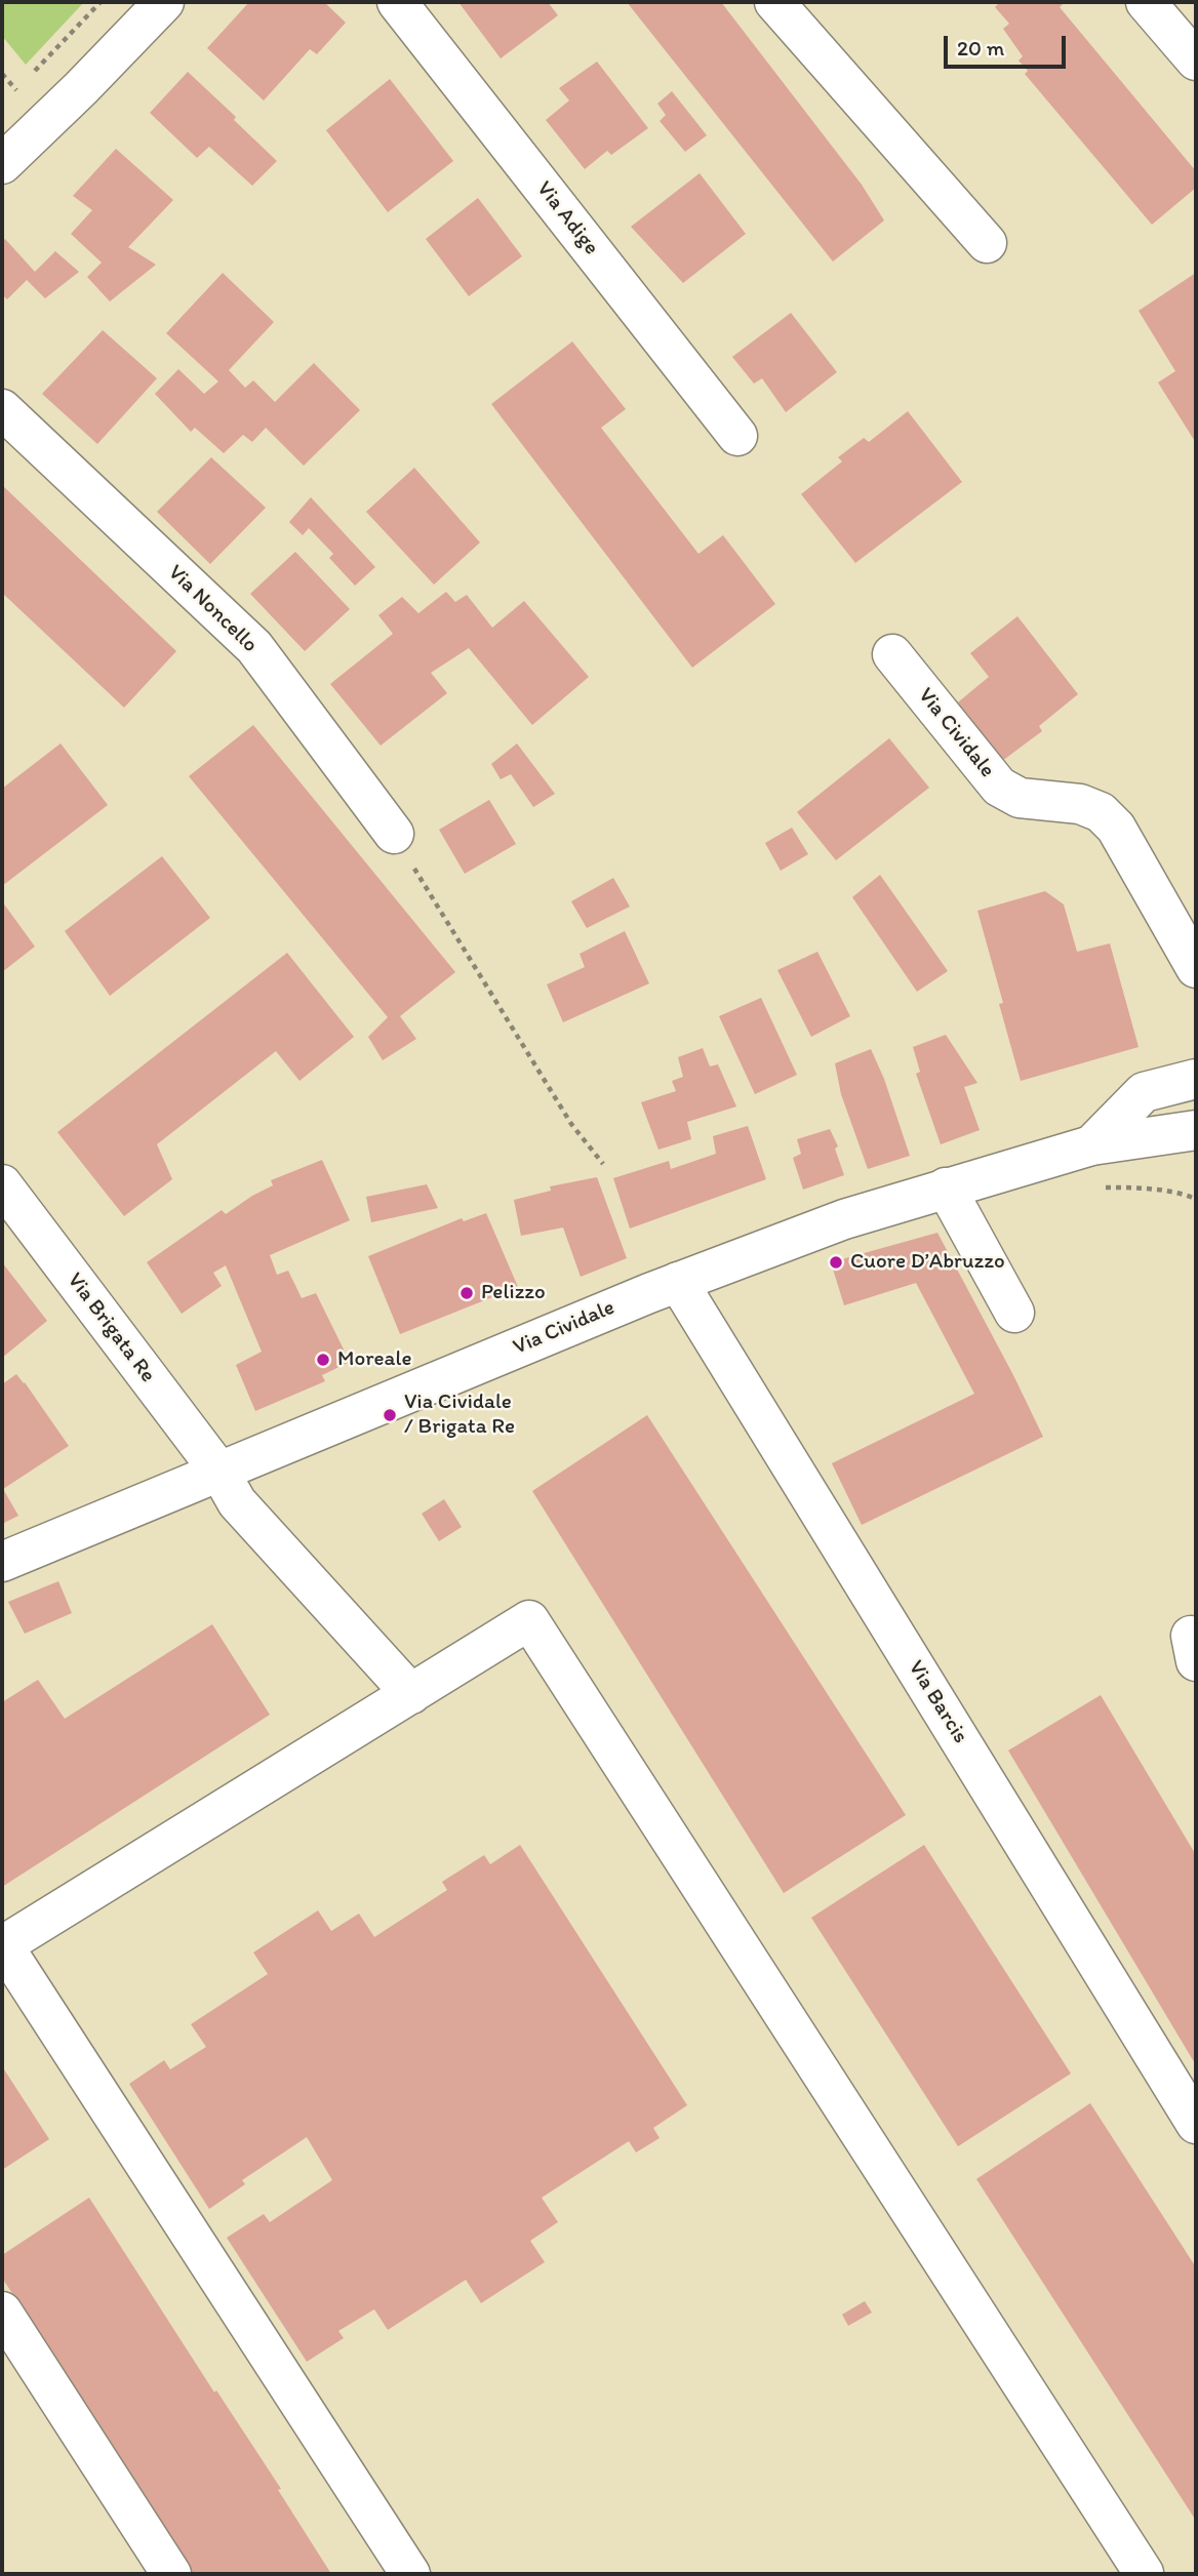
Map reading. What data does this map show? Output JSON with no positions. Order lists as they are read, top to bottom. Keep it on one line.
{"streets":{"street":["Via Adige","Via Noncello","Via Cividale","Via Brigata Re","Via Barcis"]},"crossings":[["Via Cividale","Via Brigata Re"],["Via Cividale","Via Barcis"]],"places":["Cuore D’Abruzzo","Pelizzo","Moreale","Via Cividale / Brigata Re"],"scale_bar":"20 m"}
